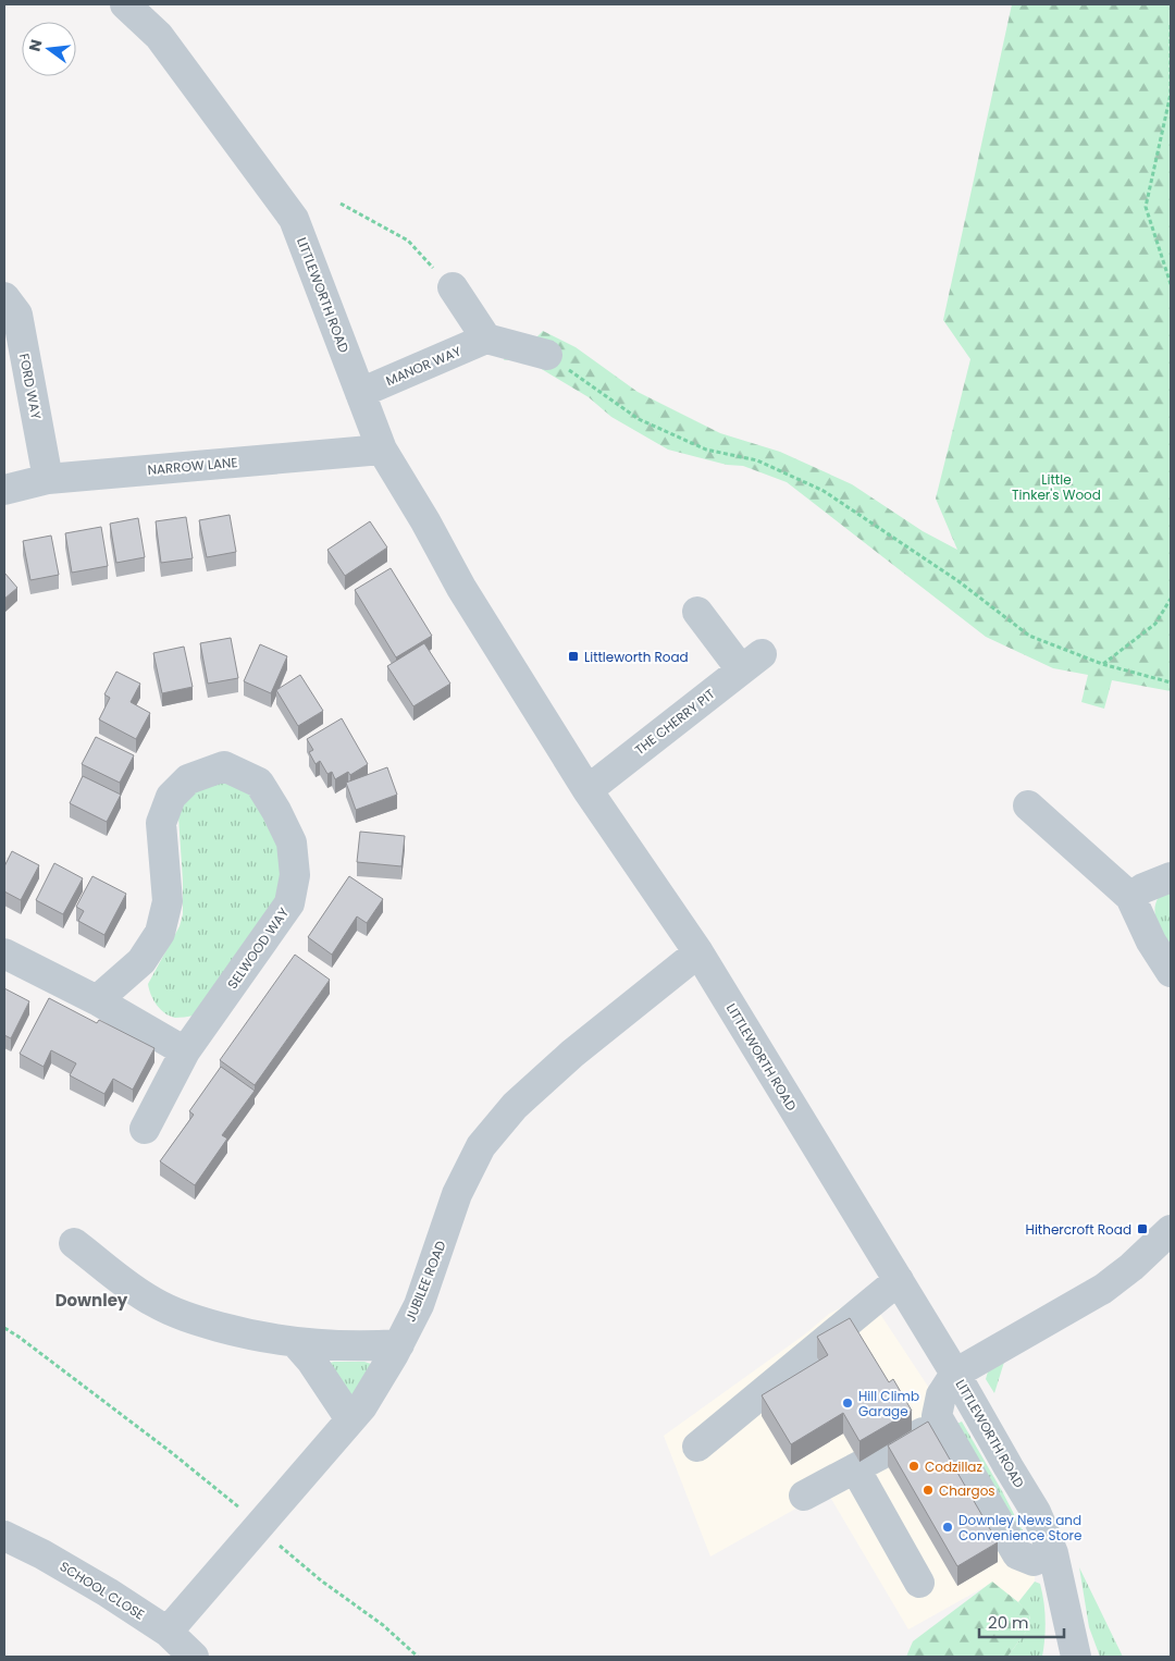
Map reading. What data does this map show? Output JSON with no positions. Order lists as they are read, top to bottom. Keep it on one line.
{"streets":{"street":["LITTLEWORTH ROAD","MANOR WAY","FORD WAY","NARROW LANE","THE CHERRY PIT","SELWOOD WAY","JUBILEE ROAD","SCHOOL CLOSE"]},"crossings":[["LITTLEWORTH ROAD","MANOR WAY"],["LITTLEWORTH ROAD","NARROW LANE"],["LITTLEWORTH ROAD","THE CHERRY PIT"],["LITTLEWORTH ROAD","JUBILEE ROAD"],["FORD WAY","NARROW LANE"],["JUBILEE ROAD","SCHOOL CLOSE"]],"districts":["Downley"],"parks":["Little Tinker's Wood"],"places":{"transit":["Littleworth Road","Hithercroft Road"],"other":["Hill Climb Garage","Codzillaz","Chargos","Downley News and Convenience Store"]},"scale_bar":"20 m","north":"left"}
